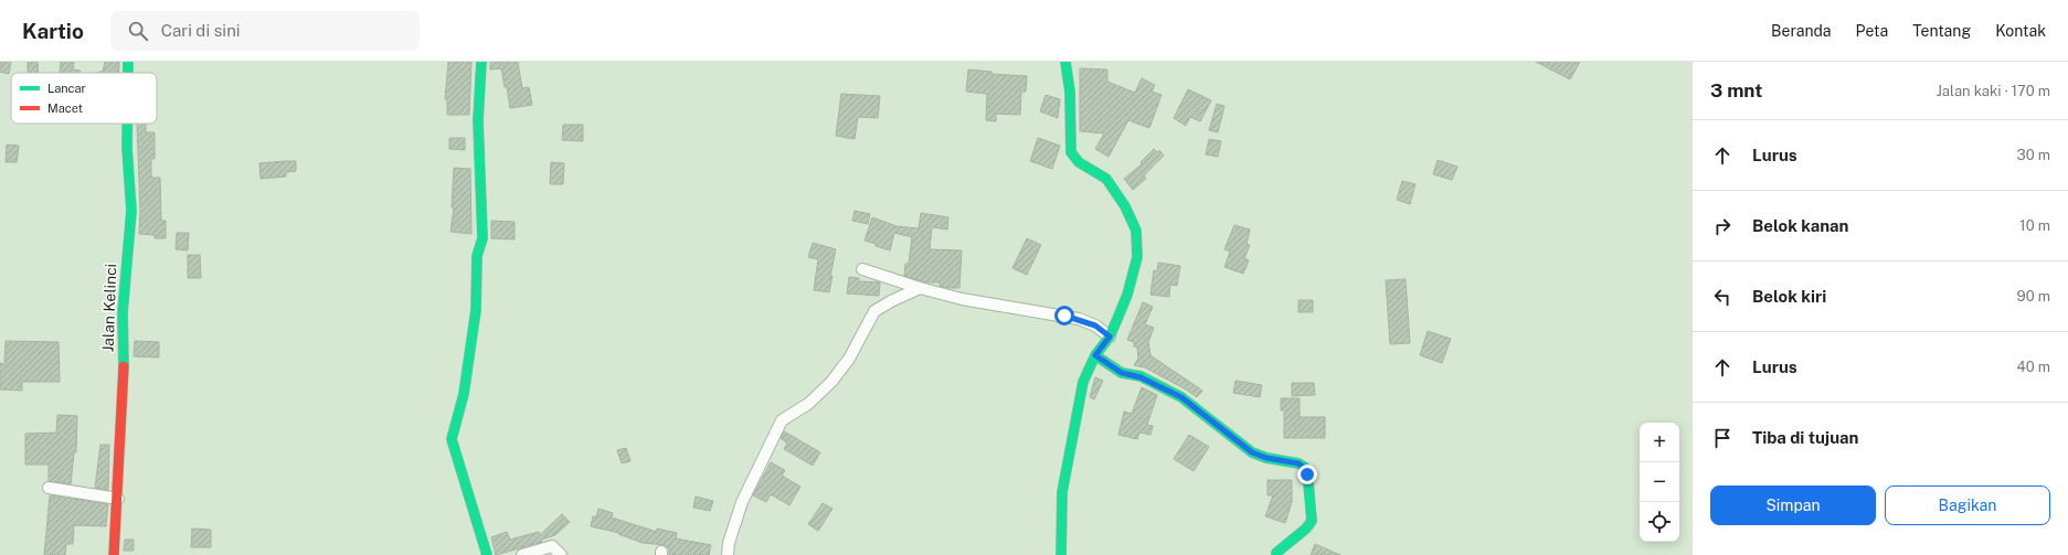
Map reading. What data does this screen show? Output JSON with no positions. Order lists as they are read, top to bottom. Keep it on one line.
{"streets":{"street":["Jalan Kelinci"]},"legend":["Lancar","Macet"],"page":{"header":"Kartio","search":"Cari di sini","nav":["Beranda","Peta","Tentang","Kontak"],"heading":["3 mnt","Jalan kaki · 170 m"],"list":[["Lurus","30 m"],["Belok kanan","10 m"],["Belok kiri","90 m"],["Lurus","40 m"],"Tiba di tujuan"],"map_buttons":["+","−"],"buttons":["Simpan","Bagikan"]}}
